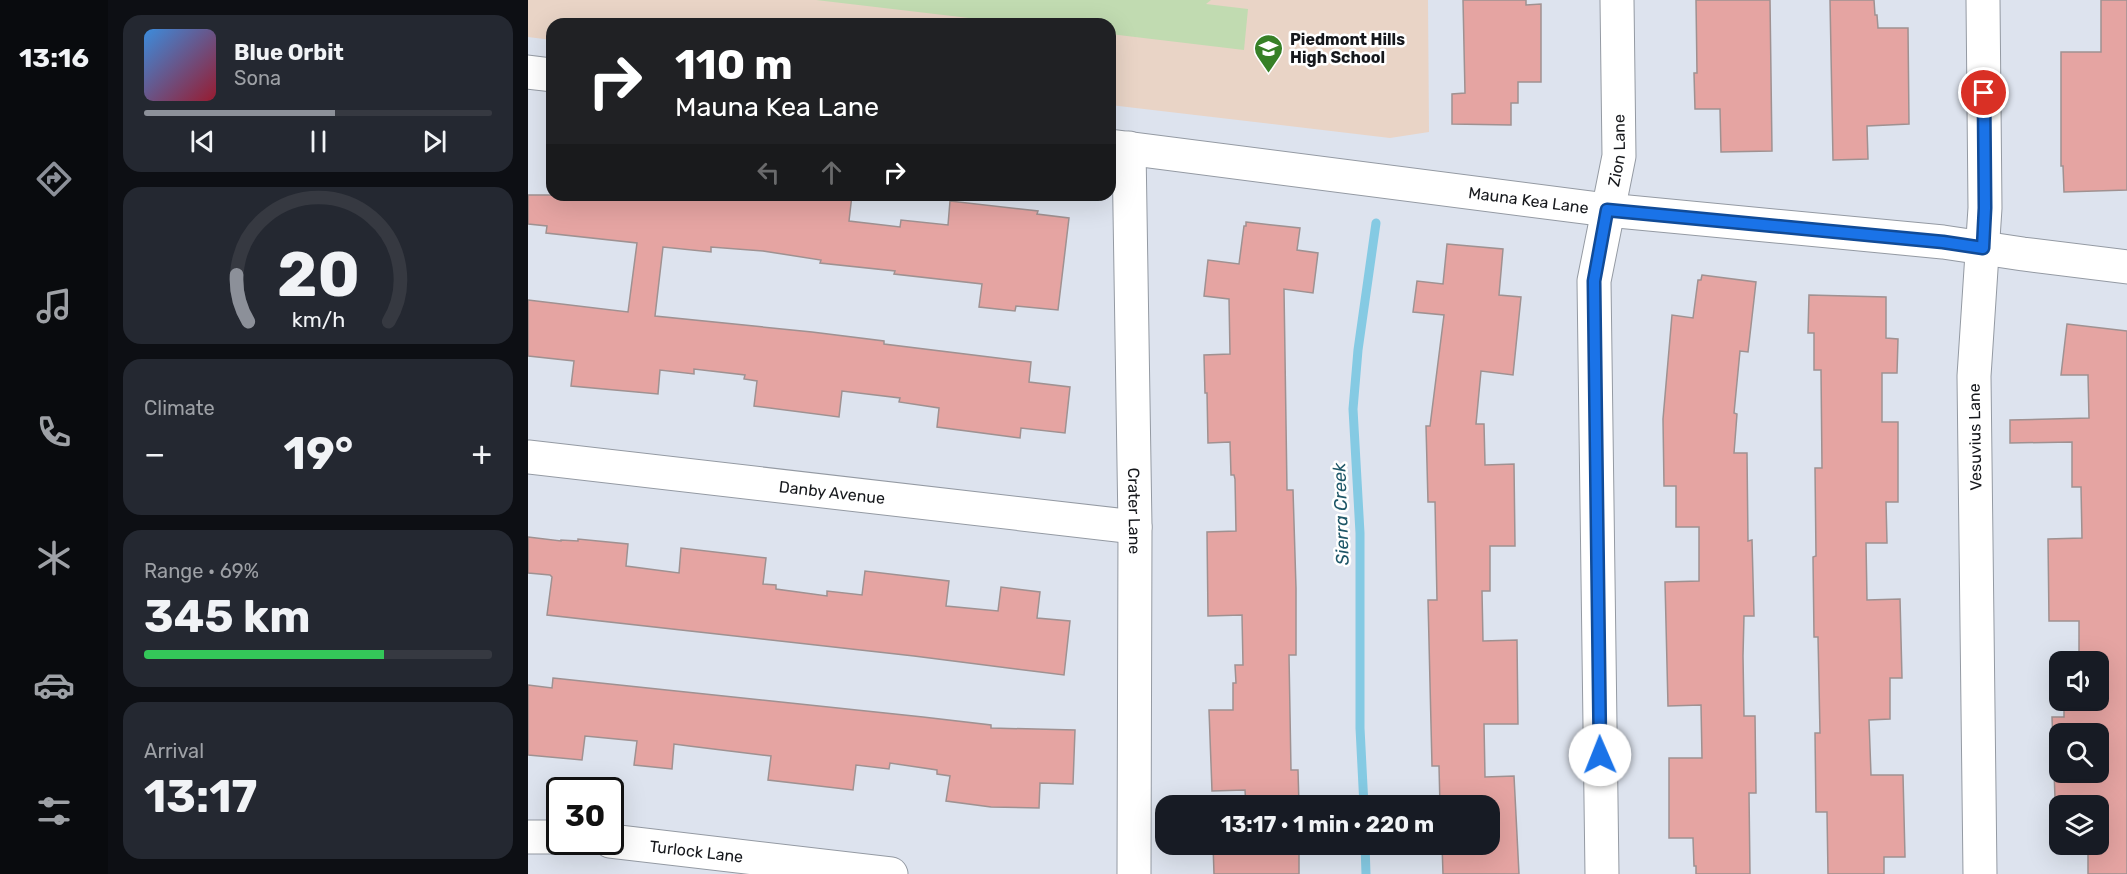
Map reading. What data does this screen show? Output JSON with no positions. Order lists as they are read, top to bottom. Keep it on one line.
{"streets":{"street":["Zion Lane","Mauna Kea Lane","Vesuvius Lane","Danby Avenue","Crater Lane","Turlock Lane"]},"crossings":[["Zion Lane","Mauna Kea Lane"],["Mauna Kea Lane","Vesuvius Lane"],["Mauna Kea Lane","Crater Lane"],["Danby Avenue","Crater Lane"]],"water":["Sierra Creek"],"places":{"school or university":["Piedmont Hills High School"]},"page":{"tabs":"13:16","turn":["110 m","Mauna Kea Lane"],"song":["Blue Orbit","Sona"],"tile":["Climate",["Range · 69%","345 km"],["Arrival","13:17"]],"heat":["−","19°","+"],"limit":"30","trip":"13:17 · 1 min · 220 m","gauge":["20","km/h"]}}
